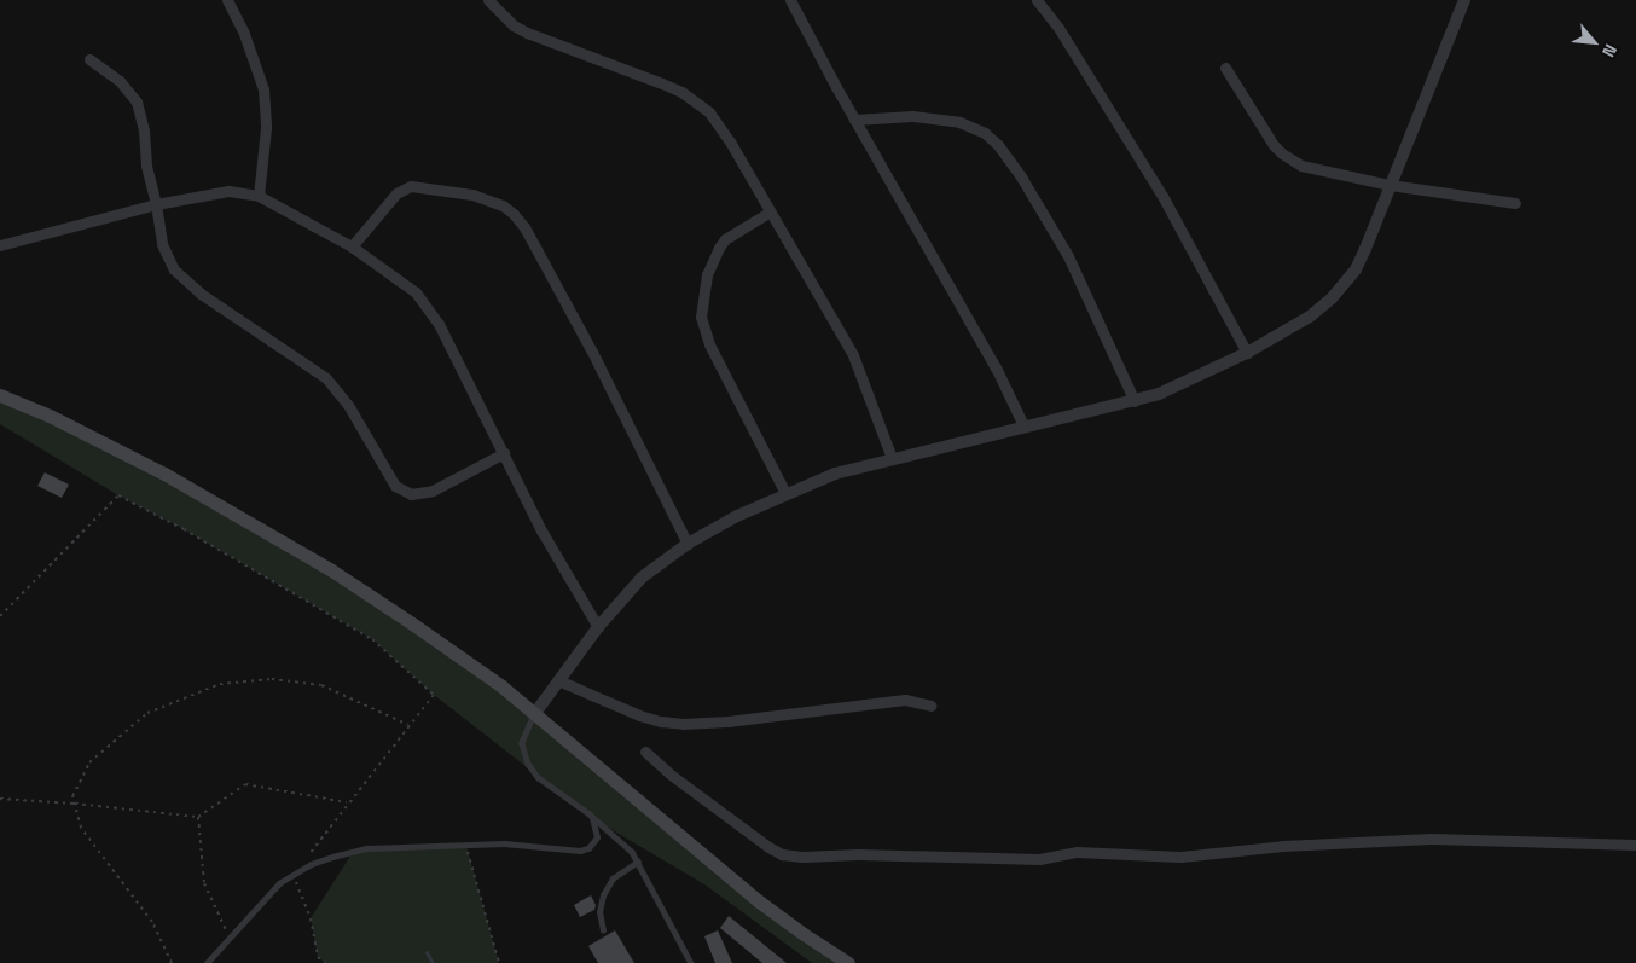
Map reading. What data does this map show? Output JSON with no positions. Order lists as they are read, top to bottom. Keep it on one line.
{"north":"bottom right"}
